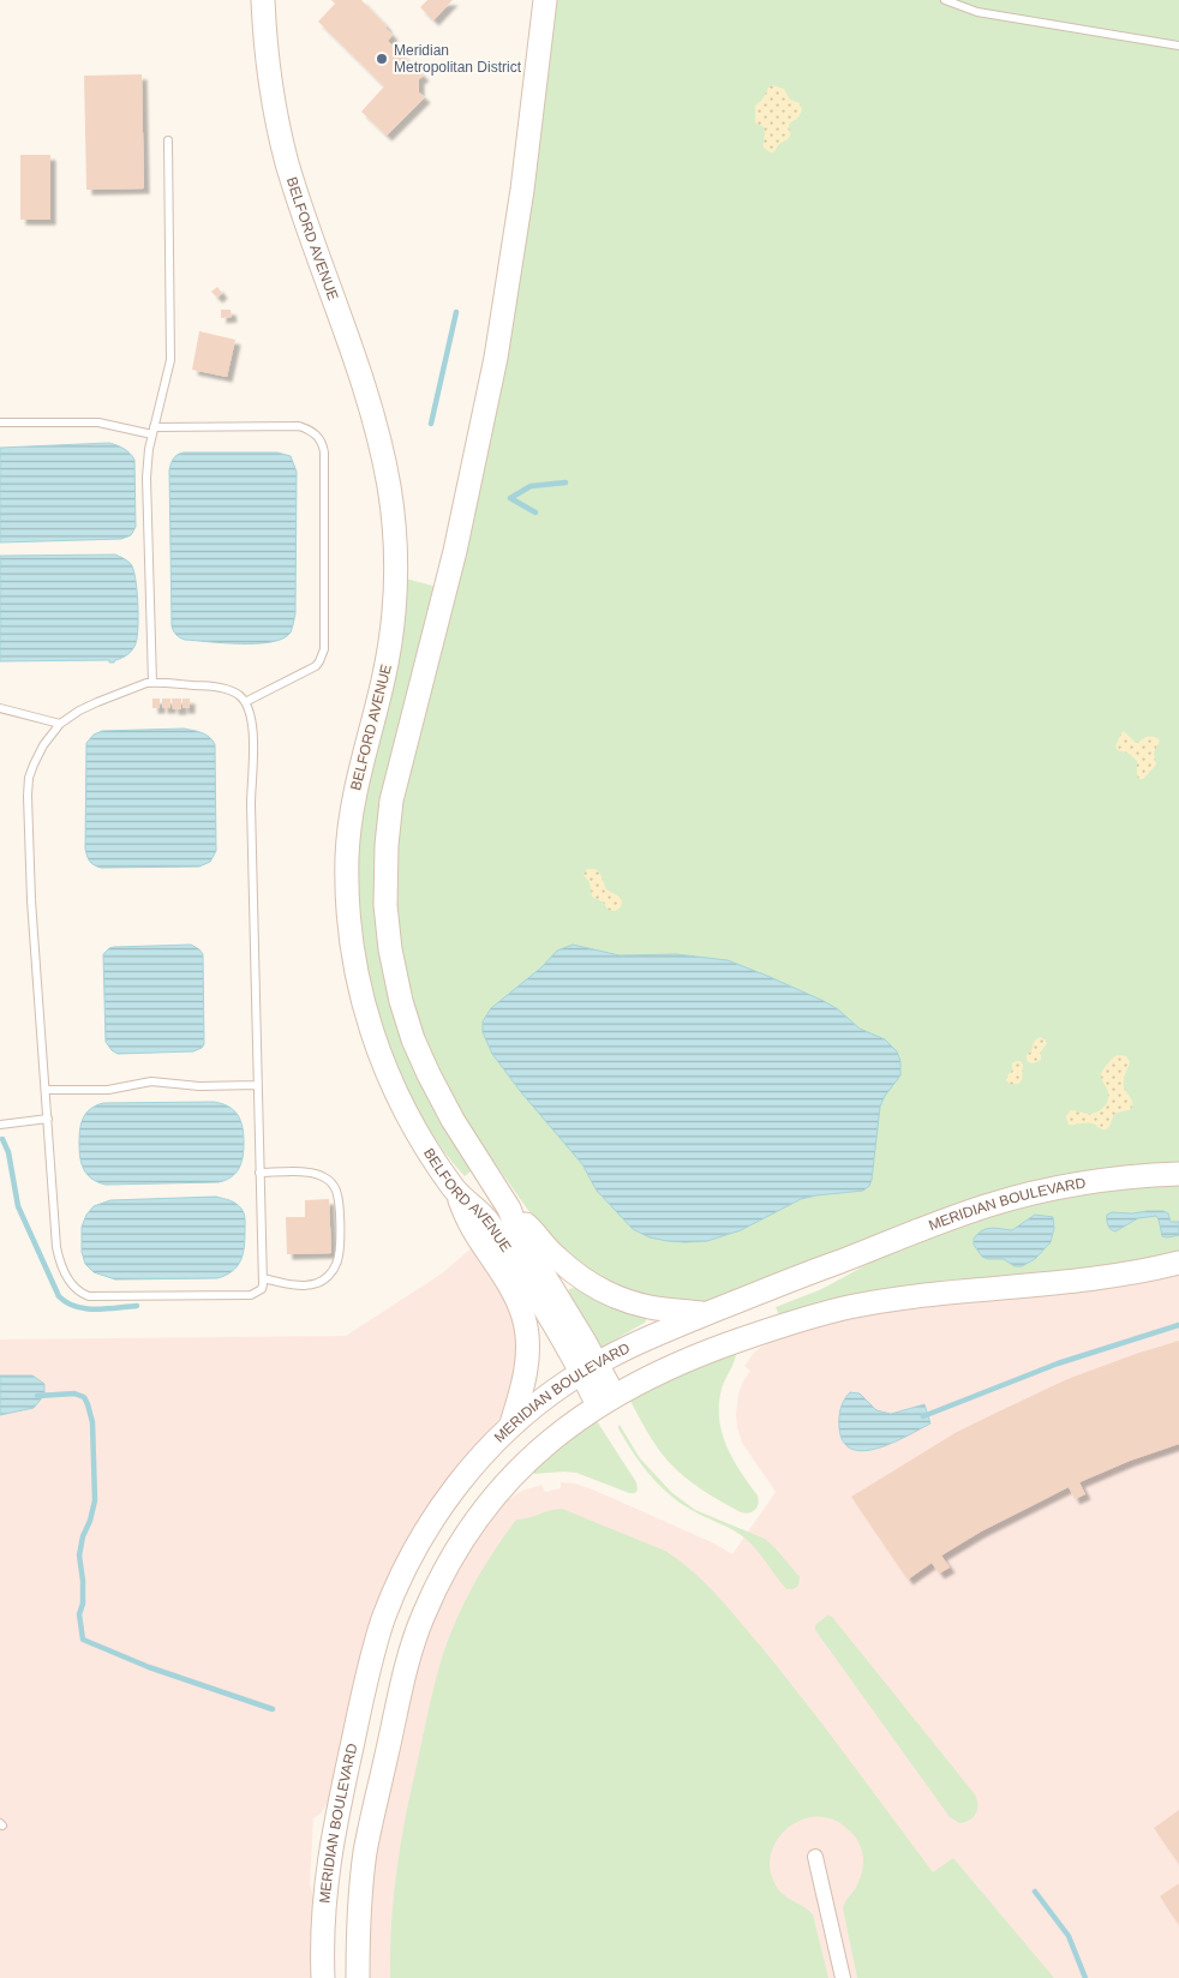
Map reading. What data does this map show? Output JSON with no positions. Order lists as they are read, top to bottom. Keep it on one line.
{"streets":{"main road":["BELFORD AVENUE","MERIDIAN BOULEVARD"]},"crossings":[["BELFORD AVENUE","MERIDIAN BOULEVARD"]],"places":["Meridian Metropolitan District"]}
